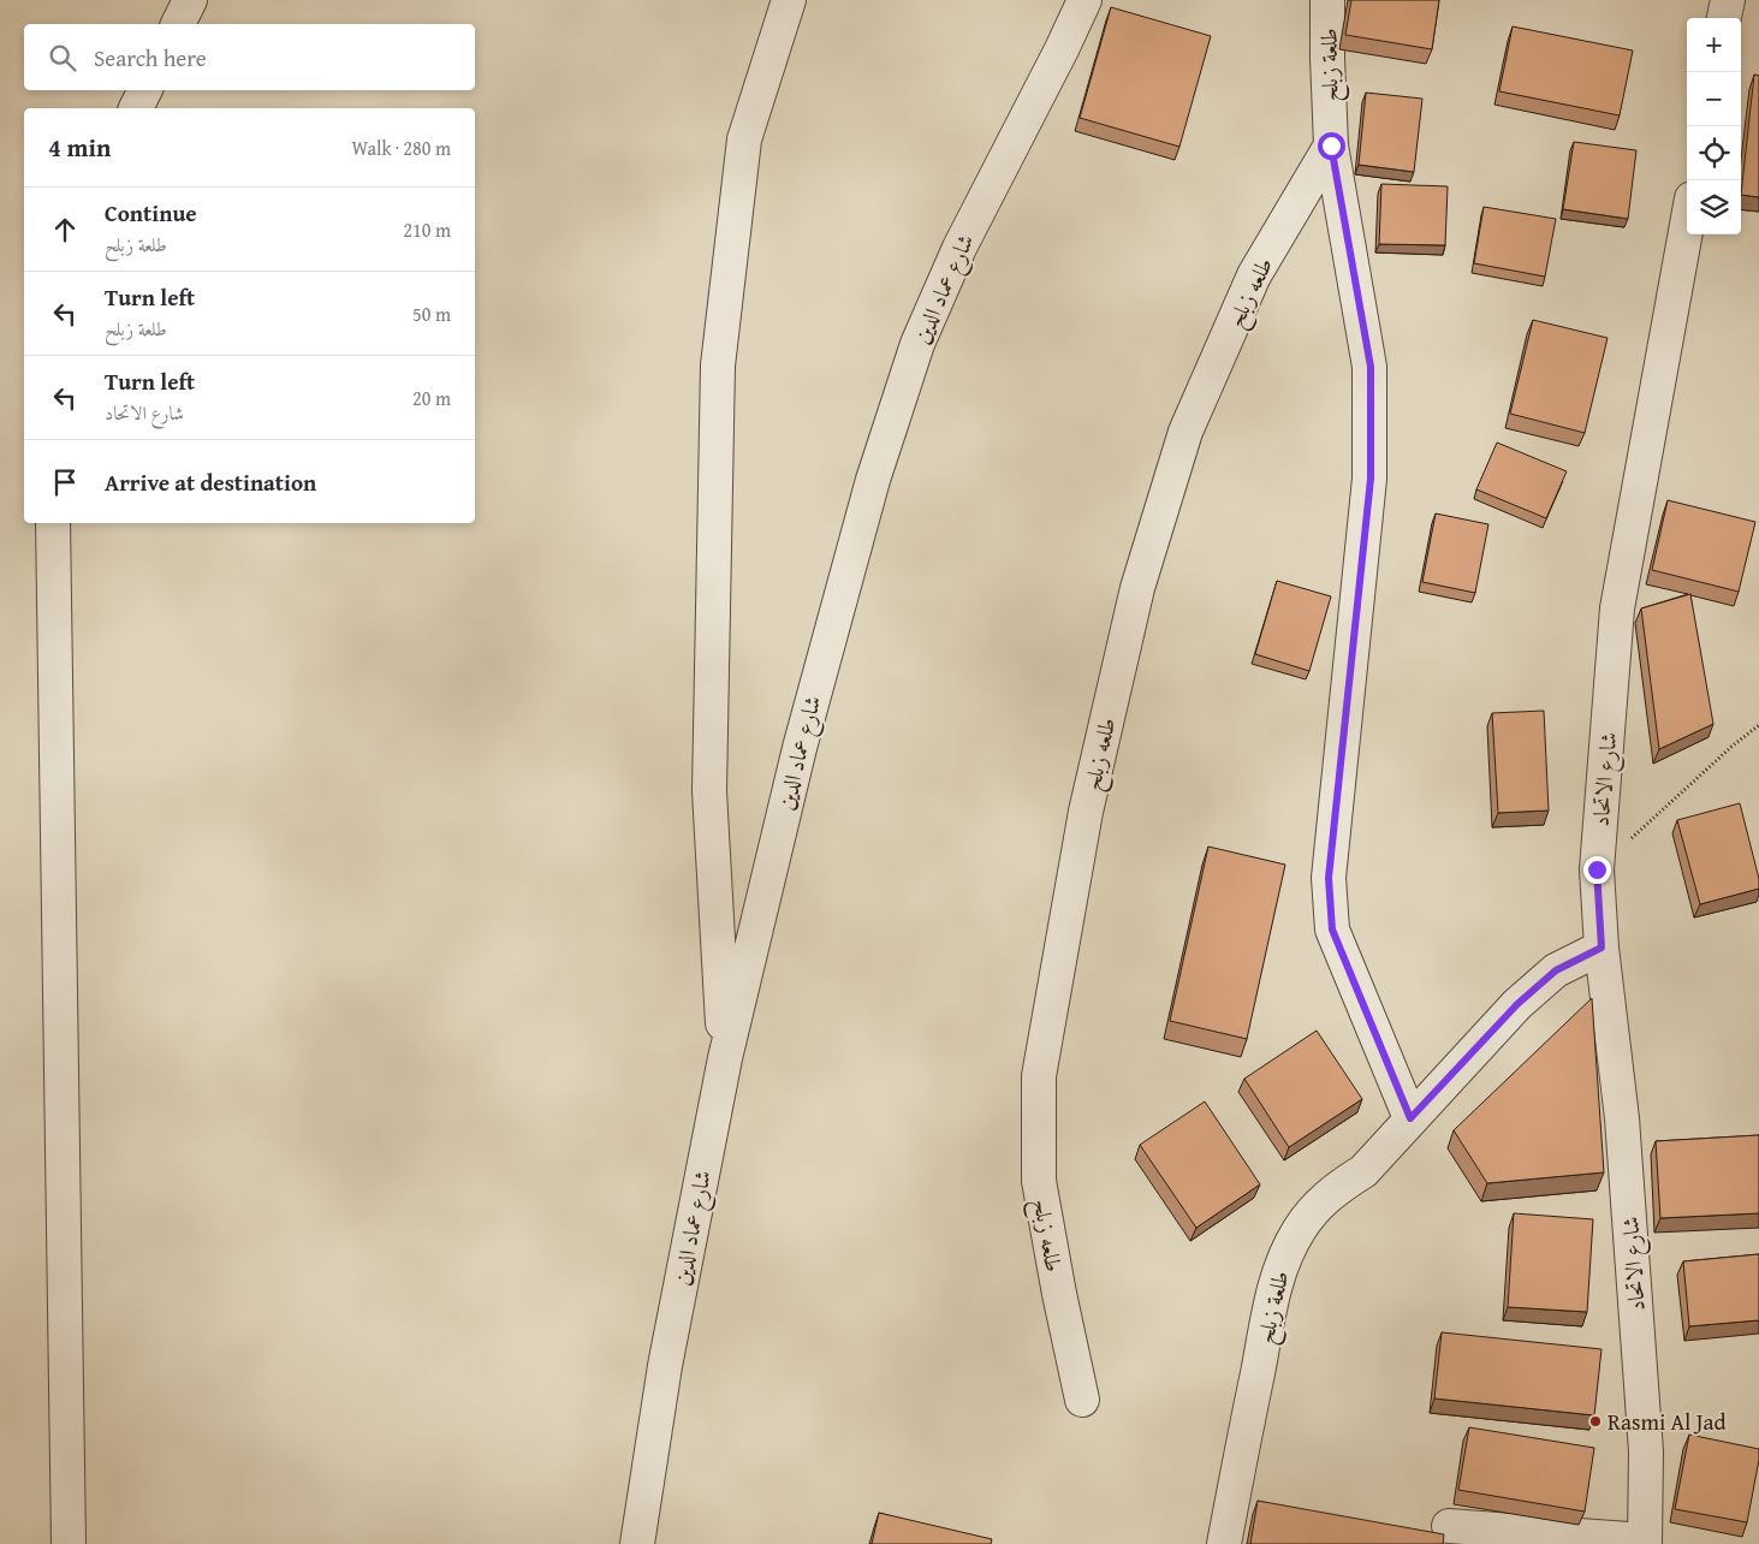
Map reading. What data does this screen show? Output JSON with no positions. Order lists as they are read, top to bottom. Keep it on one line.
{"streets":{"street":["طلعة زبلح","شارع عماد الدين","طلعه زبلح","شارع الاتحاد"]},"crossings":[["طلعة زبلح","طلعه زبلح"],["طلعة زبلح","شارع الاتحاد"]],"places":["Rasmi Al Jad"],"page":{"map_buttons":["+","−"],"search":"Search here","heading":["4 min","Walk · 280 m"],"list":[["Continue","طلعة زبلح","210 m"],["Turn left","طلعة زبلح","50 m"],["Turn left","شارع الاتحاد","20 m"],"Arrive at destination"]}}
